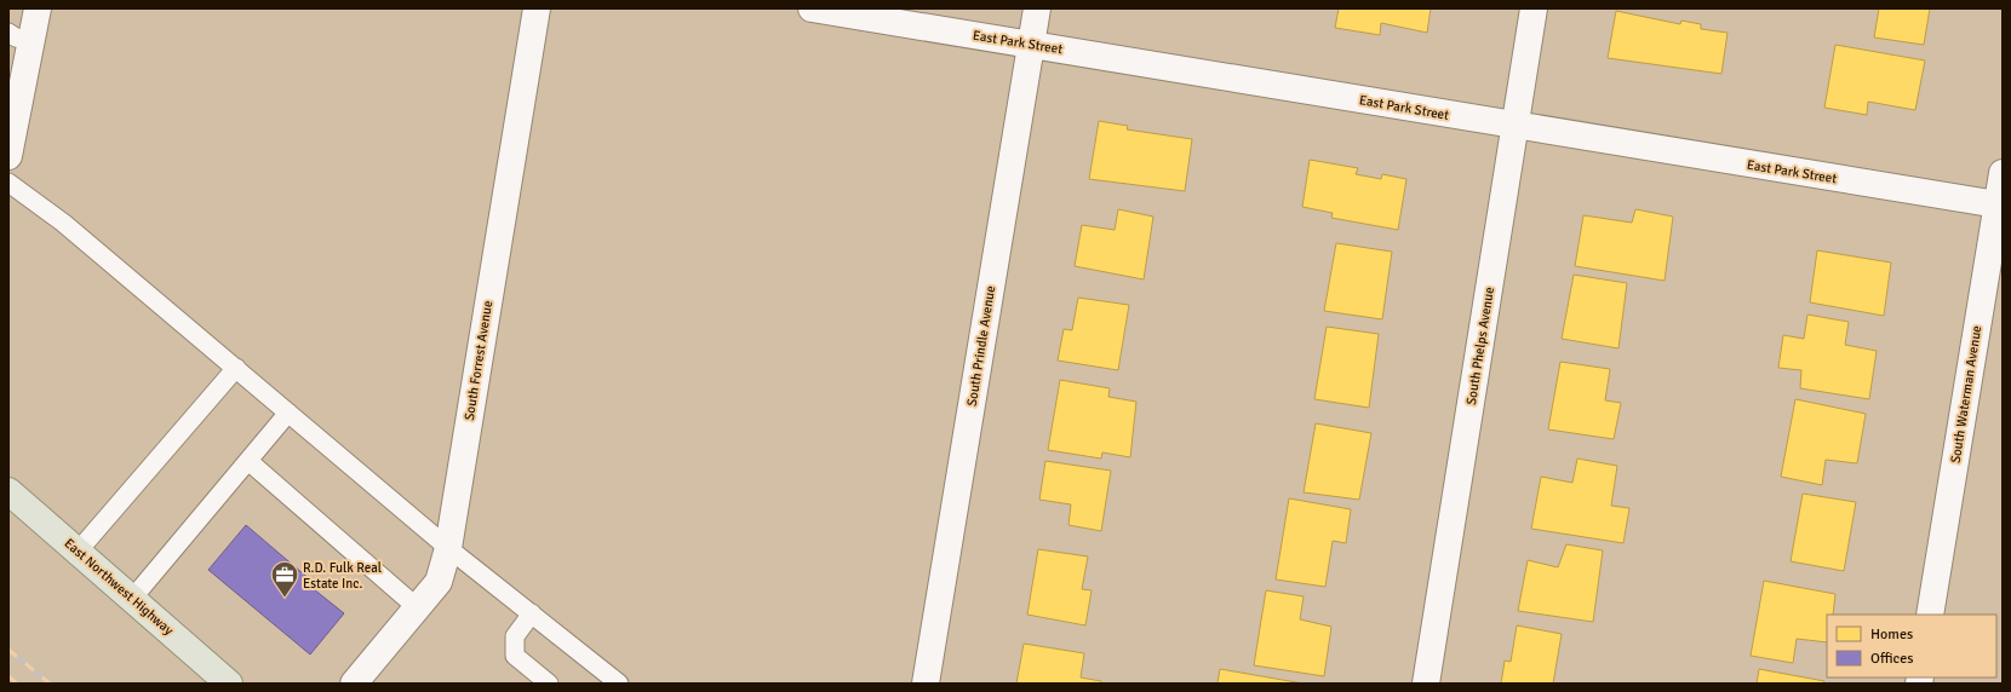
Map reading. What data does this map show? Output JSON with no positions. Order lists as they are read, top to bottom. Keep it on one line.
{"streets":{"main road":["East Northwest Highway"],"street":["East Park Street","South Prindle Avenue","South Phelps Avenue","South Forrest Avenue","South Waterman Avenue"]},"crossings":[["East Park Street","South Prindle Avenue"],["East Park Street","South Phelps Avenue"],["East Park Street","South Waterman Avenue"]],"places":{"office":["R.D. Fulk Real Estate Inc."]},"legend":["Homes","Offices"]}
